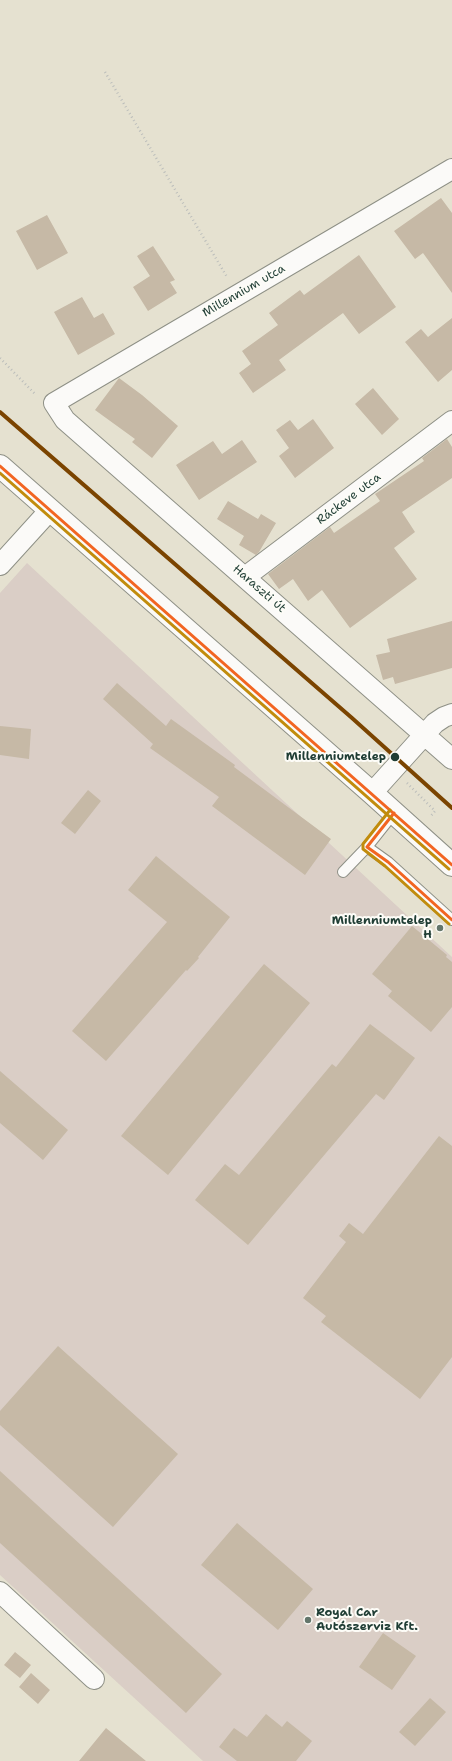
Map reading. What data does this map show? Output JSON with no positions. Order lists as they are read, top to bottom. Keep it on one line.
{"streets":{"street":["Millennium utca","Ráckeve utca","Haraszti út"]},"crossings":[["Millennium utca","Haraszti út"],["Ráckeve utca","Haraszti út"]],"places":["Millenniumtelep","Millenniumtelep H","Royal Car Autószerviz Kft."]}
